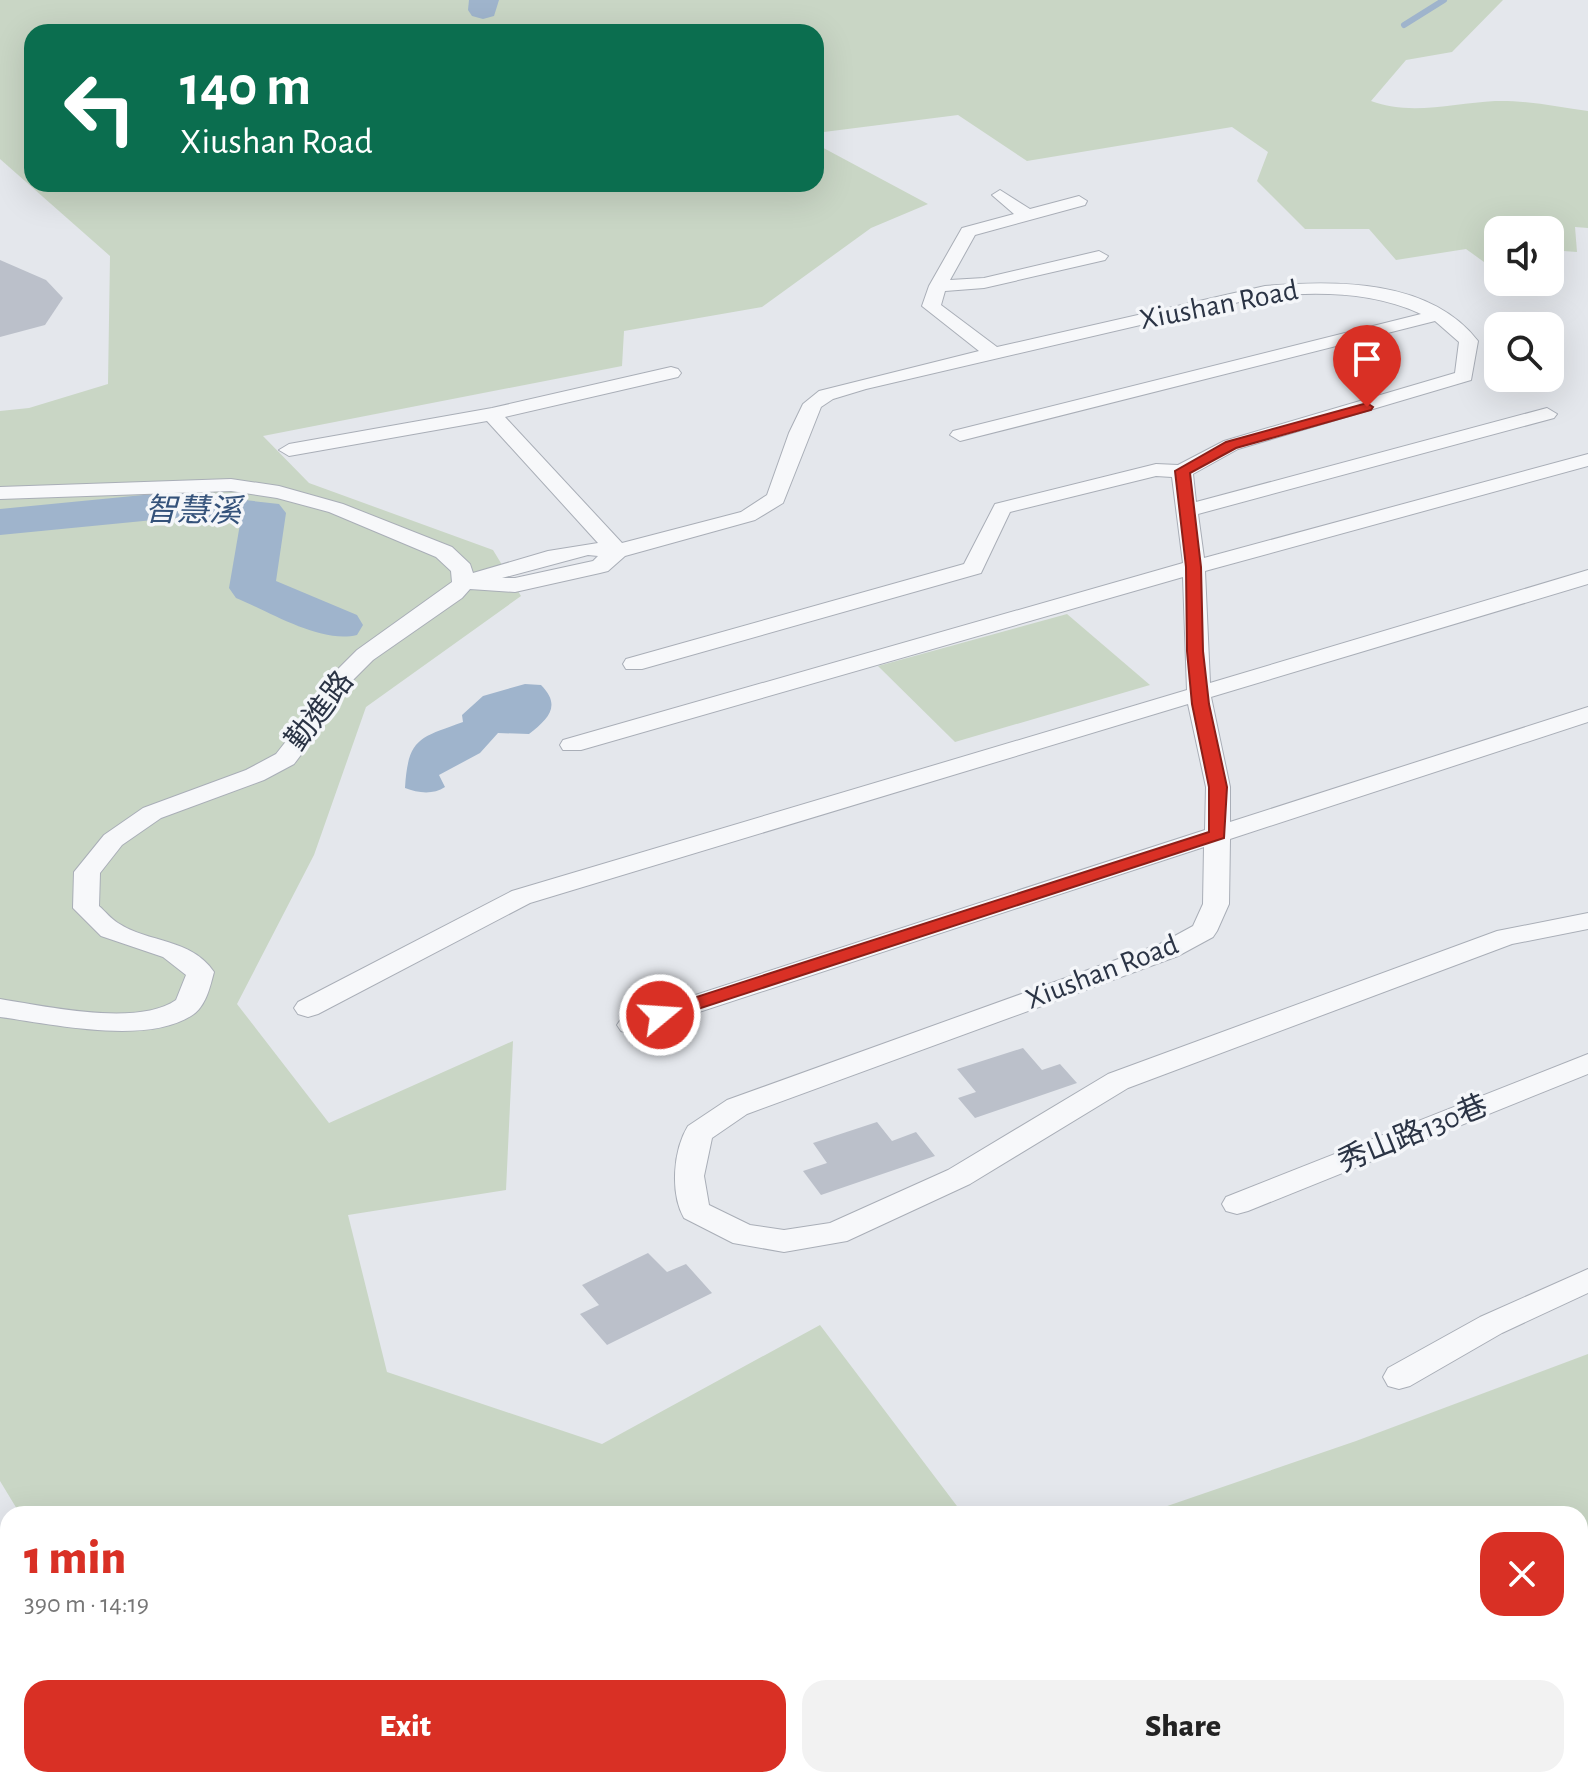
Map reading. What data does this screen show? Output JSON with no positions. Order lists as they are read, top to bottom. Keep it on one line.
{"streets":{"street":["Xiushan Road","勤進路","秀山路130巷"]},"crossings":[["Xiushan Road","勤進路"]],"water":["智慧溪"],"page":{"turn":["140 m","Xiushan Road"],"heading":["1 min","390 m · 14:19"],"buttons":["Exit","Share"]}}
